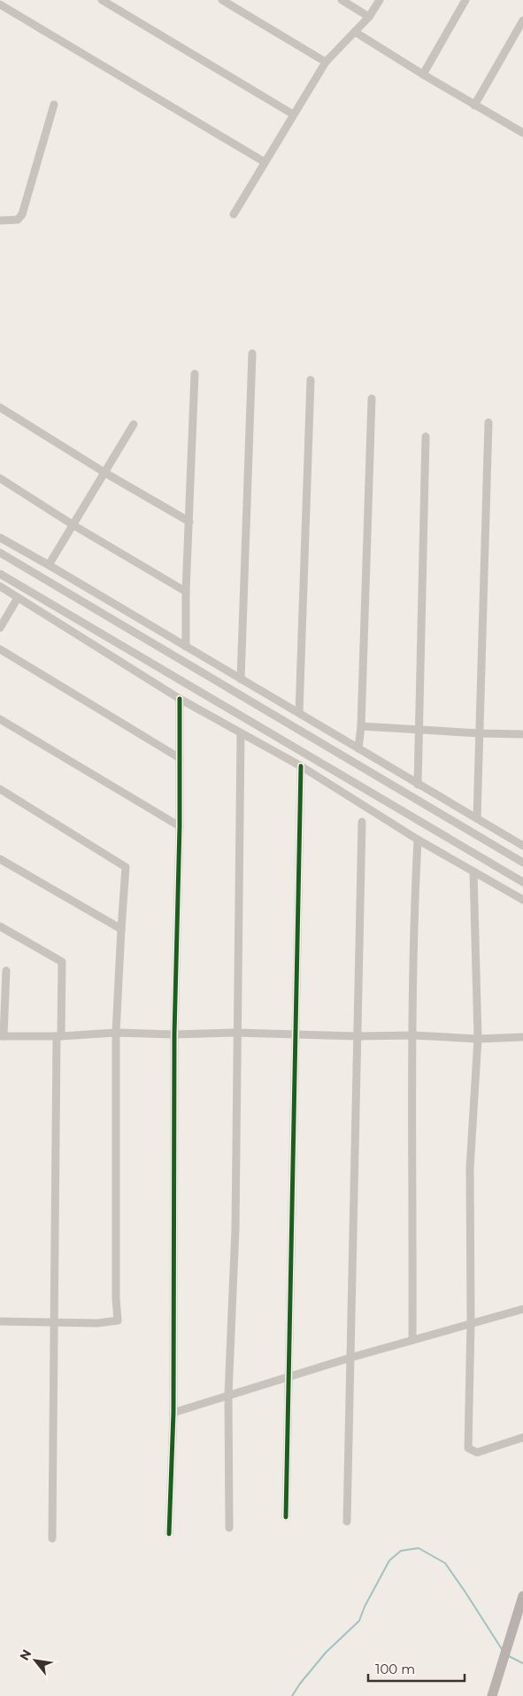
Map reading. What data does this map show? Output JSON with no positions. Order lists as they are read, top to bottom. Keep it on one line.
{"scale_bar":"100 m","north":"top left"}
